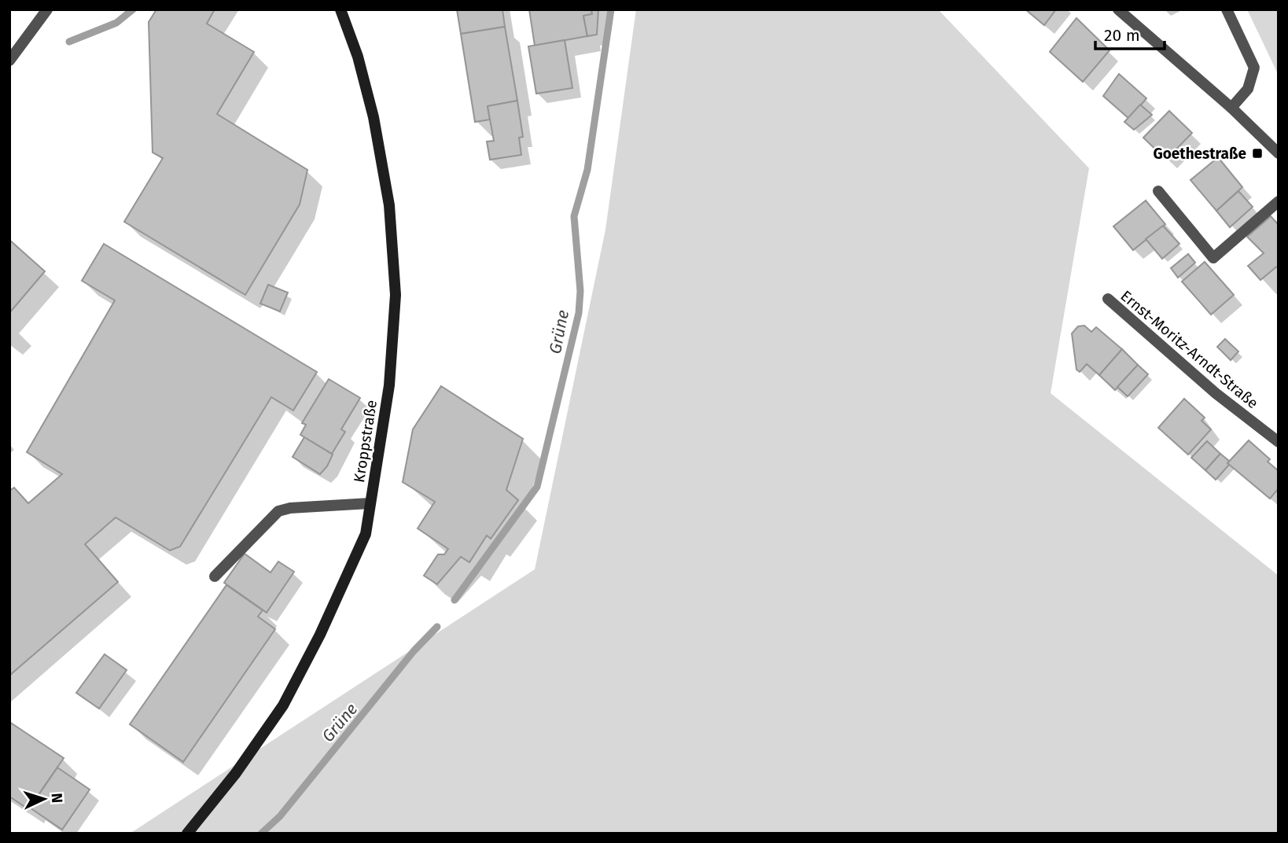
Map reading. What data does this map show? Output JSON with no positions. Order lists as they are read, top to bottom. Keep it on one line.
{"streets":{"street":["Ernst-Moritz-Arndt-Straße","Kroppstraße"]},"water":["Grüne"],"places":{"transit":["Goethestraße"]},"scale_bar":"20 m","north":"right"}
